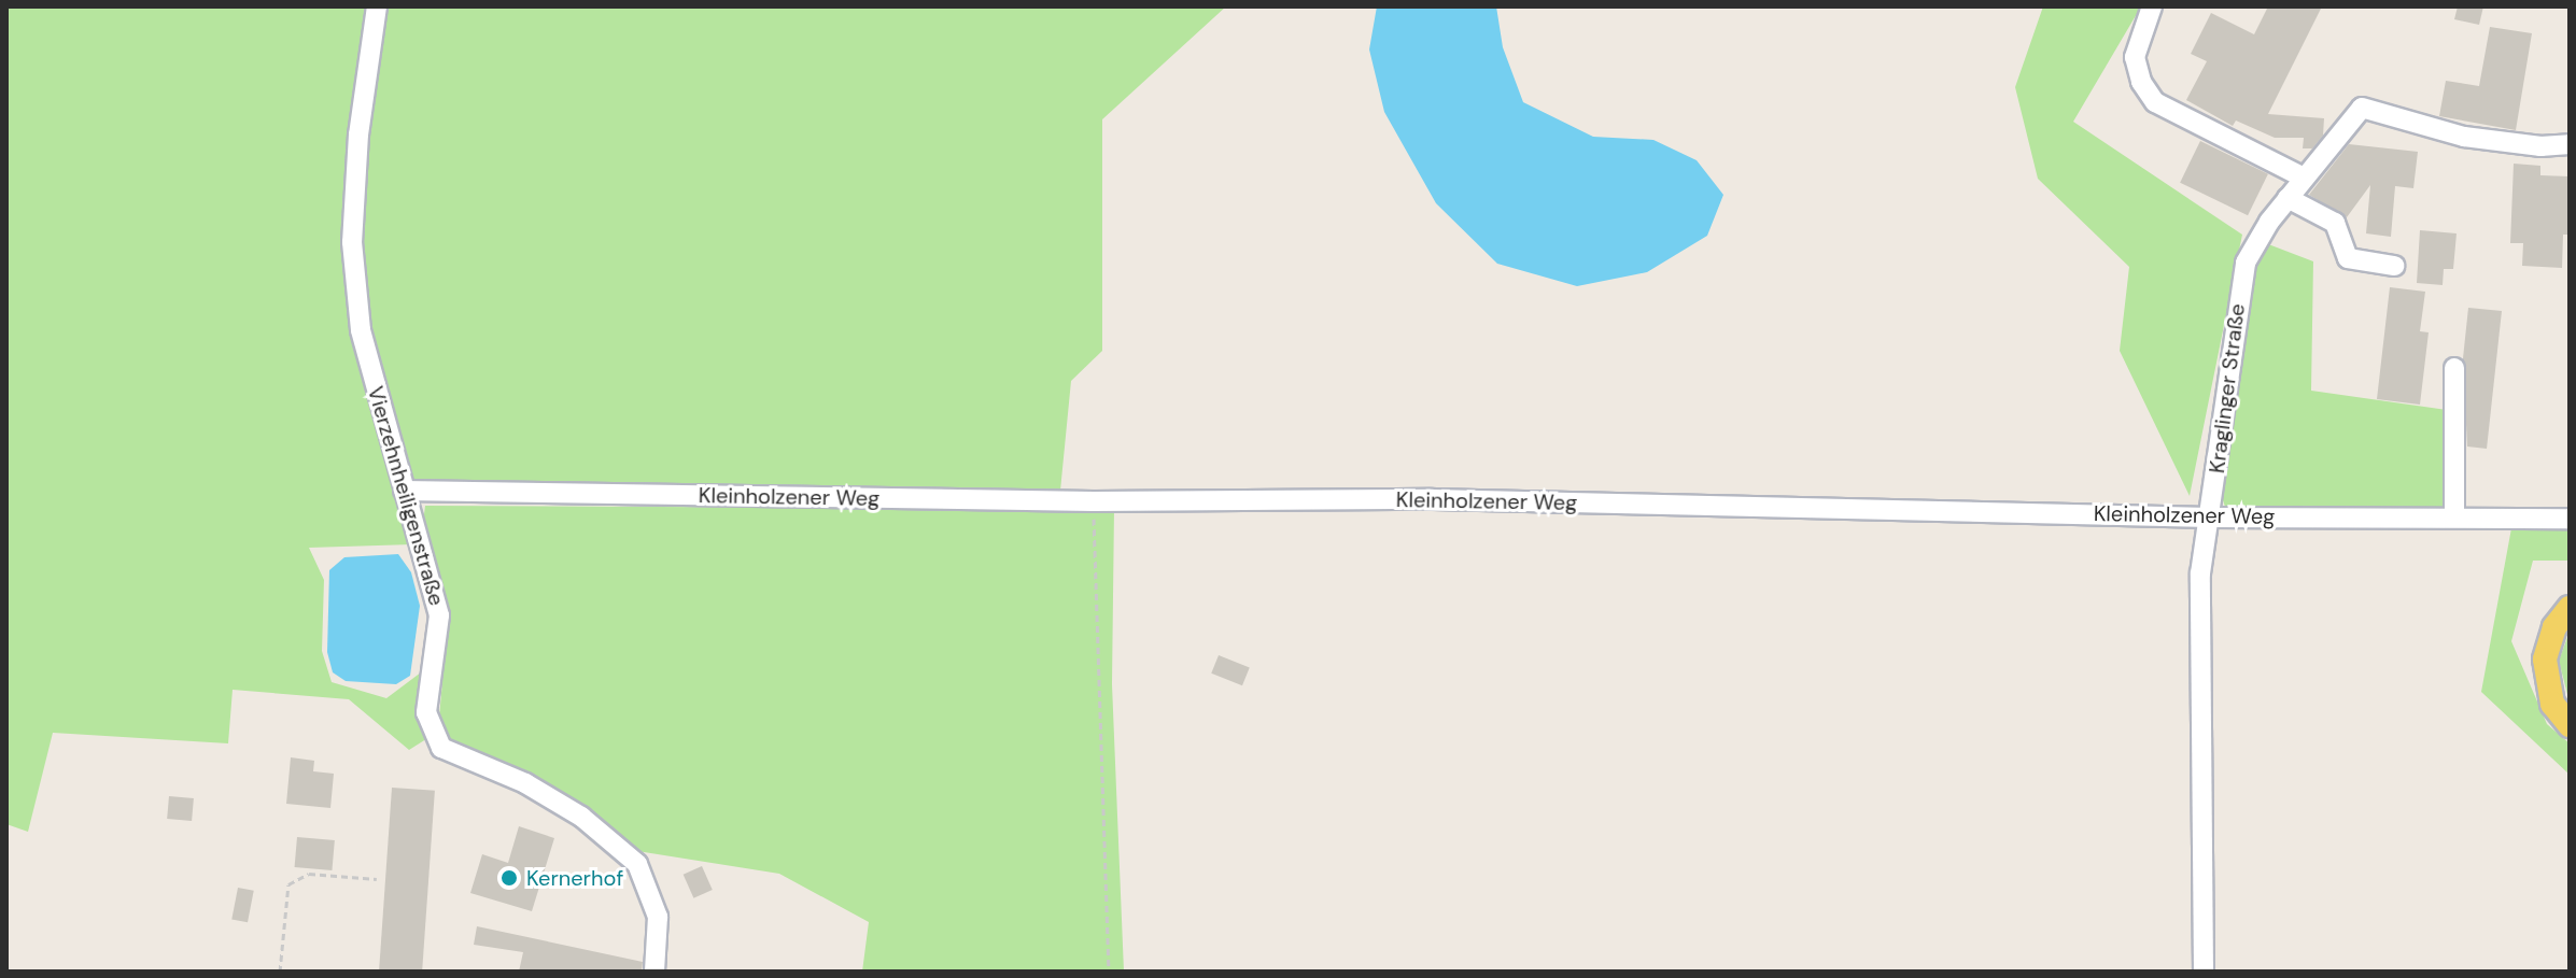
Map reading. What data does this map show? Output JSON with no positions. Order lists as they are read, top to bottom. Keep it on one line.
{"streets":{"street":["Kraglinger Straße","Vierzehnheiligenstraße","Kleinholzener Weg"]},"crossings":[["Kraglinger Straße","Kleinholzener Weg"],["Vierzehnheiligenstraße","Kleinholzener Weg"]],"places":["Kernerhof"]}
